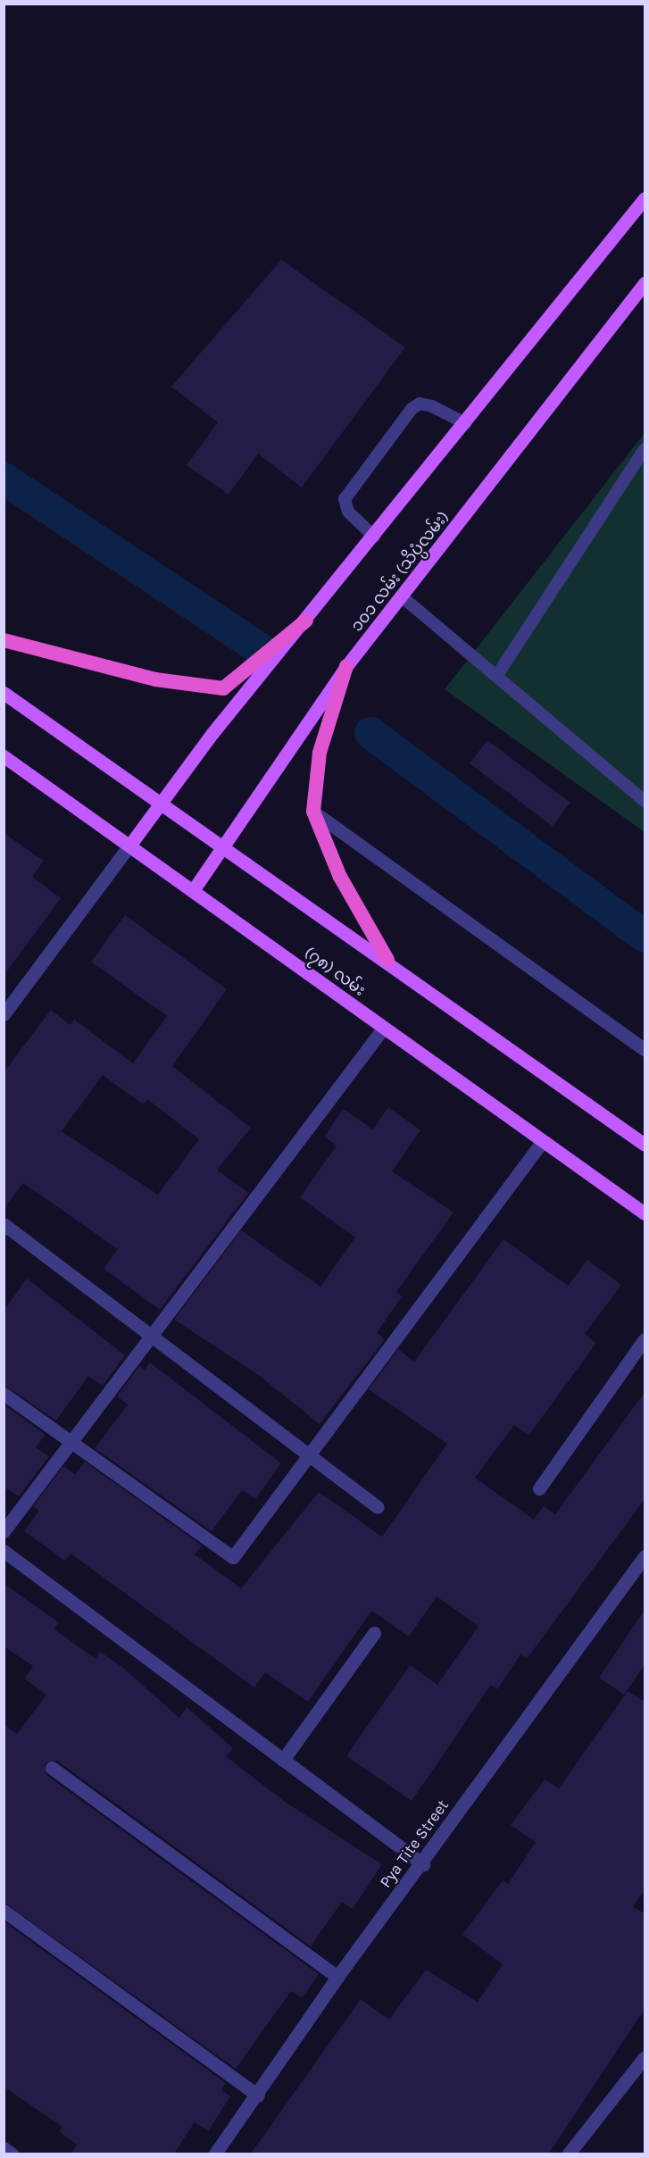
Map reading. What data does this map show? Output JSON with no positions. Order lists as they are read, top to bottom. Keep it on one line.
{"streets":{"main road":["၁၀၁ လမ်း (သိပ္ပံလမ်း)","(၇၈) လမ်း"],"street":["Pya Tite Street"]},"crossings":[["၁၀၁ လမ်း (သိပ္ပံလမ်း)","(၇၈) လမ်း"]]}
